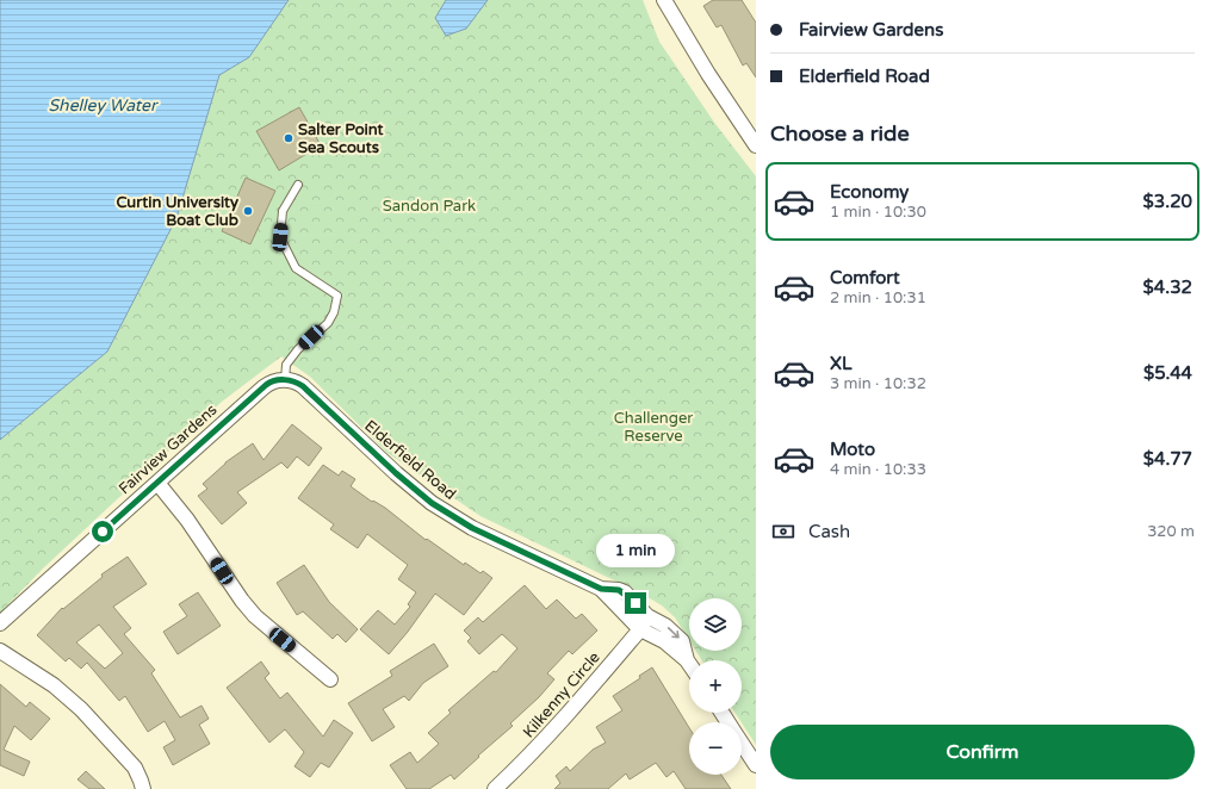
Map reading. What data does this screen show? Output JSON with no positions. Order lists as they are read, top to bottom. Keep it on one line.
{"streets":{"street":["Fairview Gardens","Elderfield Road","Kilkenny Circle"]},"crossings":[["Fairview Gardens","Elderfield Road"],["Elderfield Road","Kilkenny Circle"]],"water":["Shelley Water"],"parks":["Sandon Park","Challenger Reserve"],"places":["Salter Point Sea Scouts","Curtin University Boat Club"],"page":{"banner":["Fairview Gardens","Elderfield Road"],"heading":"Choose a ride","list":[{"name":"Economy","note":"1 min · 10:30","value":"$3.20"},{"name":"Comfort","note":"2 min · 10:31","value":"$4.32"},{"name":"XL","note":"3 min · 10:32","value":"$5.44"},{"name":"Moto","note":"4 min · 10:33","value":"$4.77"}],"pay":["Cash","320 m"],"bubble":"1 min","map_buttons":["+","−"],"buttons":"Confirm"}}
